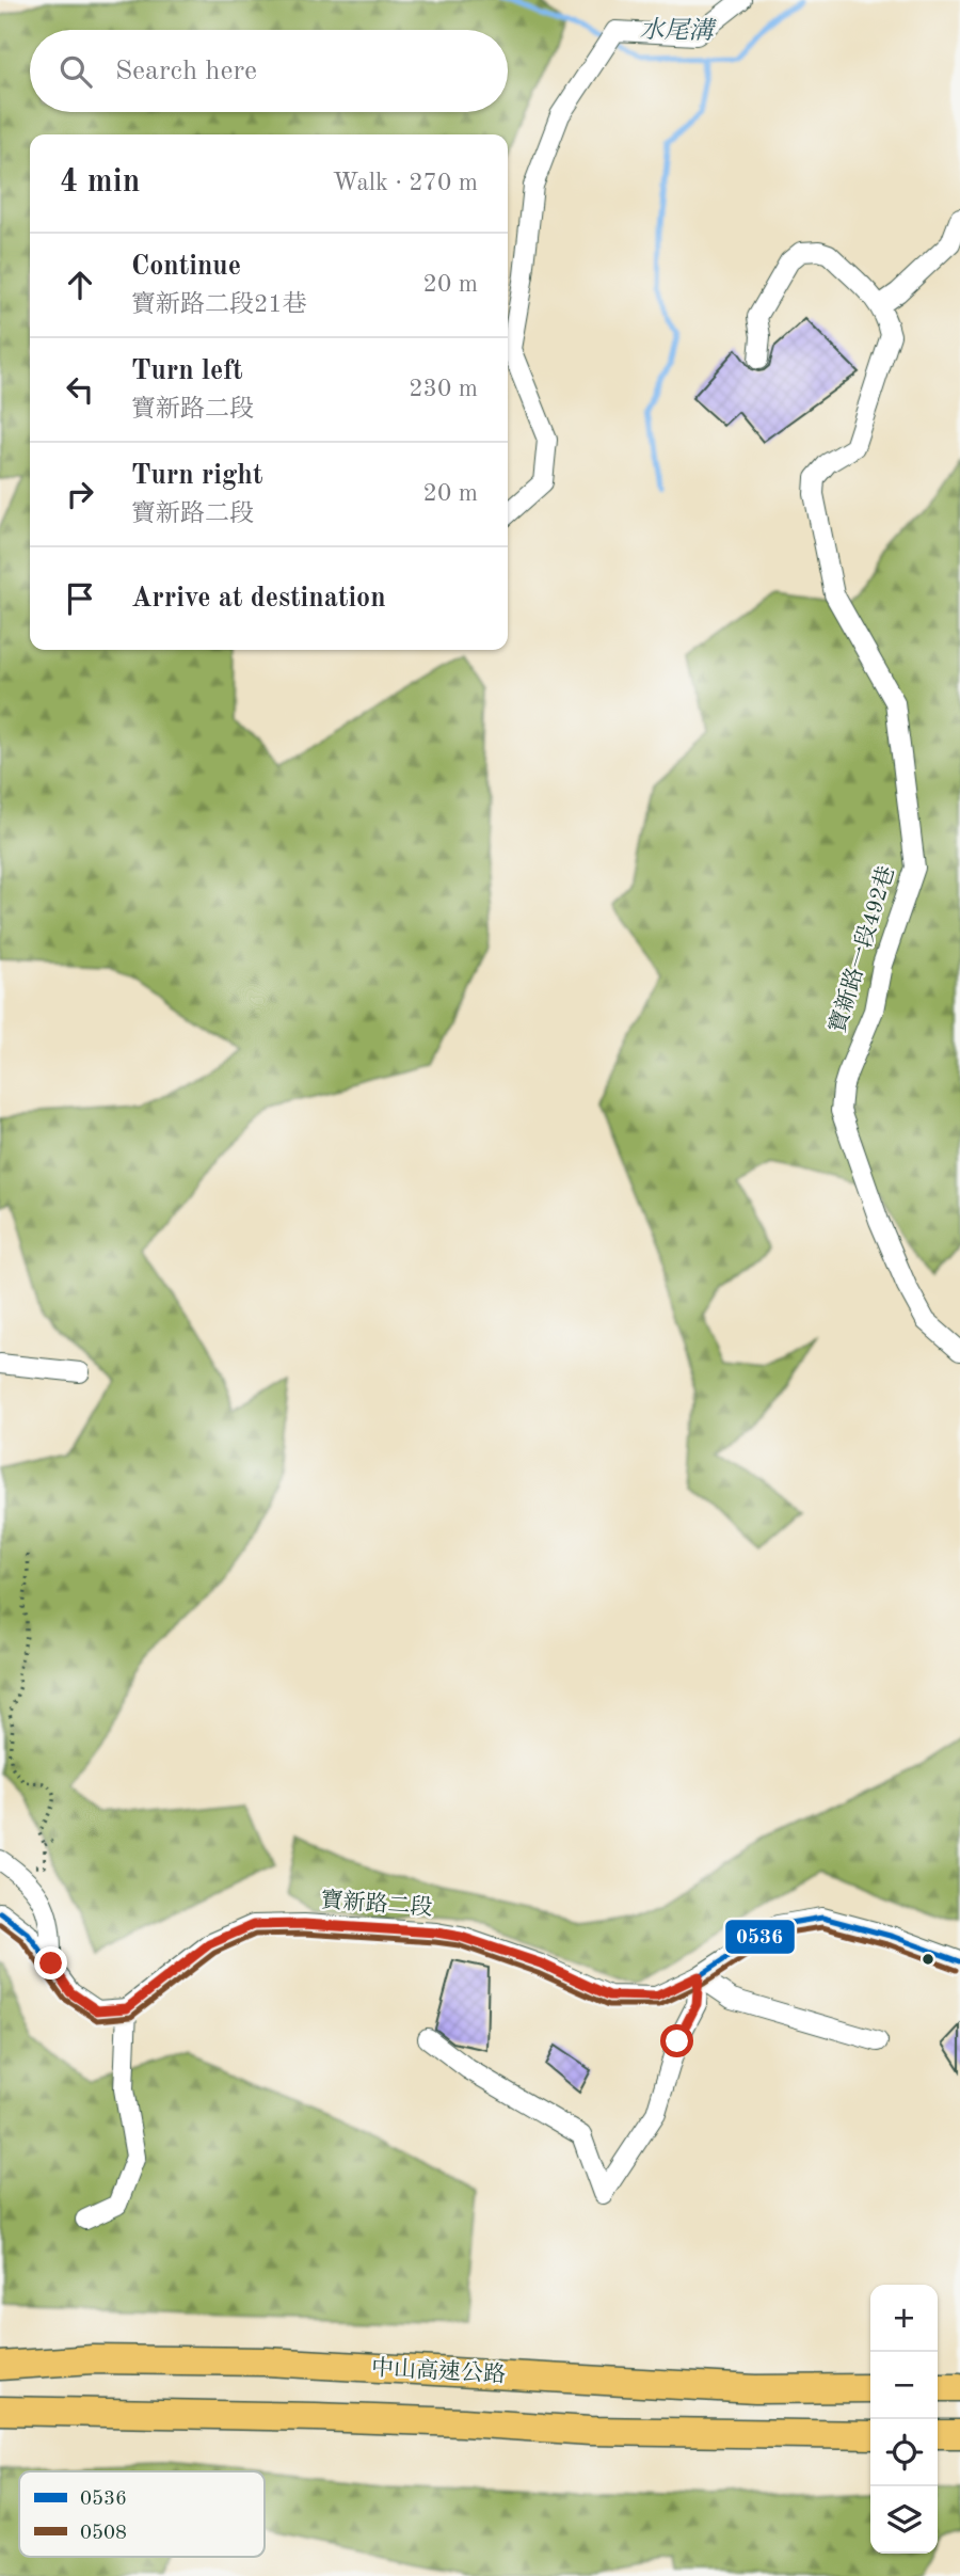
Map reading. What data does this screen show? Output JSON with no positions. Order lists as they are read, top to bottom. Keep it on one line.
{"streets":{"highway":["中山高速公路"],"street":["寶新路一段492巷","寶新路二段"]},"water":["水尾溝"],"lines":["transit line 0536","transit line 0508"],"legend":["0536","0508"],"page":{"search":"Search here","heading":["4 min","Walk · 270 m"],"list":[["Continue","寶新路二段21巷","20 m"],["Turn left","寶新路二段","230 m"],["Turn right","寶新路二段","20 m"],"Arrive at destination"],"map_buttons":["+","−"]}}
